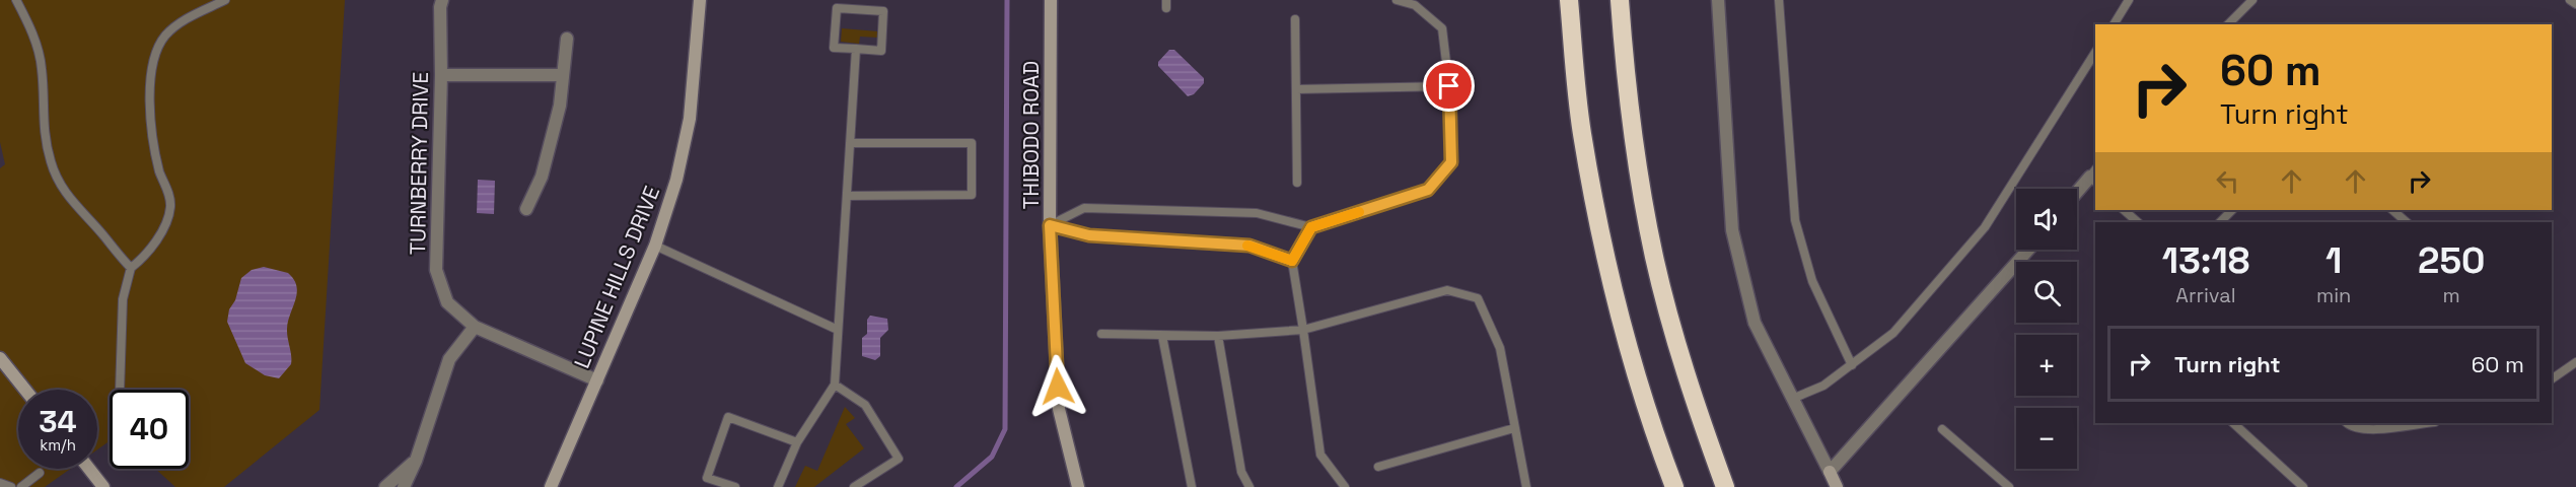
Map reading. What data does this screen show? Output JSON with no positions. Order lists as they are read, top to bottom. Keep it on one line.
{"streets":{"street":["THIBODO ROAD","TURNBERRY DRIVE","LUPINE HILLS DRIVE"]},"crossings":[["TURNBERRY DRIVE","LUPINE HILLS DRIVE"]],"page":{"turn":["60 m","Turn right"],"map_buttons":["+","−"],"eta":["13:18","Arrival","1","min","250","m"],"list":[{"name":"Turn right","value":"60 m"}],"speed":"34 km/h","limit":"40"}}
